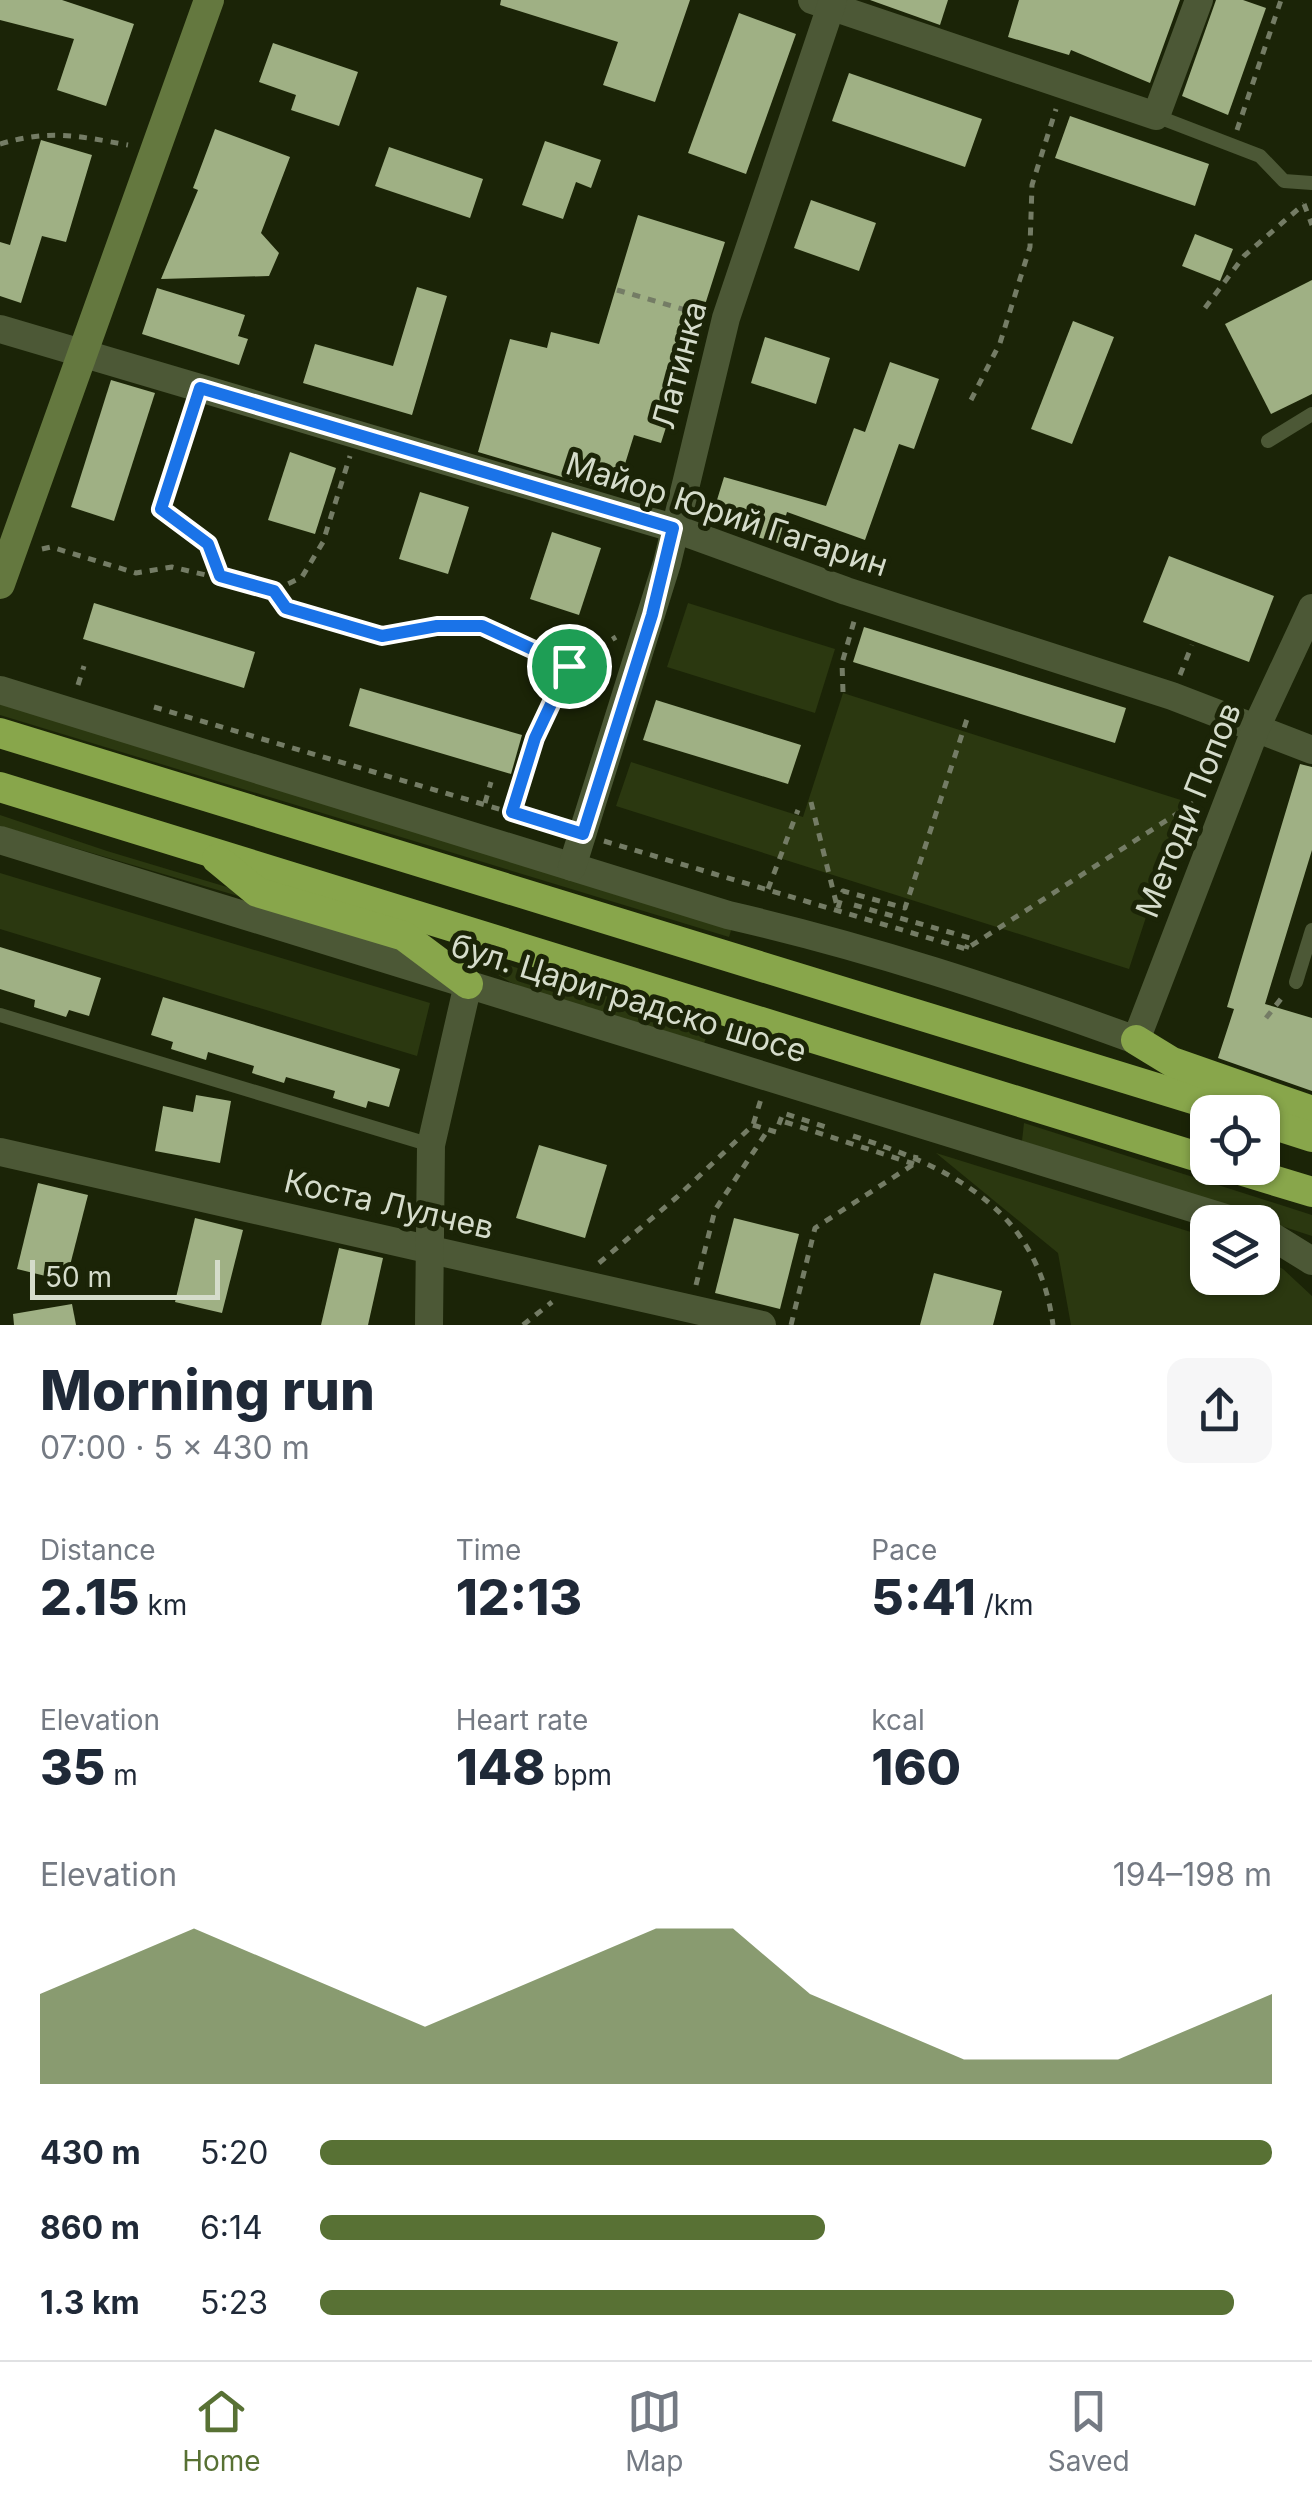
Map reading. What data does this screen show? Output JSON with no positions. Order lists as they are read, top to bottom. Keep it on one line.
{"streets":{"highway":["бул. Цариградско шосе"],"street":["Латинка","Майор Юрий Гагарин","Методи Попов","Коста Лулчев"]},"crossings":[["Латинка","Майор Юрий Гагарин"],["Майор Юрий Гагарин","Методи Попов"]],"scale_bar":"50 m","page":{"scale":"50 m","heading":["Morning run","07:00 · 5 × 430 m"],"stats":[["Distance","2.15 km"],["Time","12:13"],["Pace","5:41 /km"],["Elevation","35 m"],["Heart rate","148 bpm"],["kcal","160"]],"chart":["Elevation","194–198 m"],"list":[{"name":"430 m","note":"5:20"},{"name":"860 m","note":"6:14"},{"name":"1.3 km","note":"5:23"}],"tabs":["Home","Map","Saved"]}}
